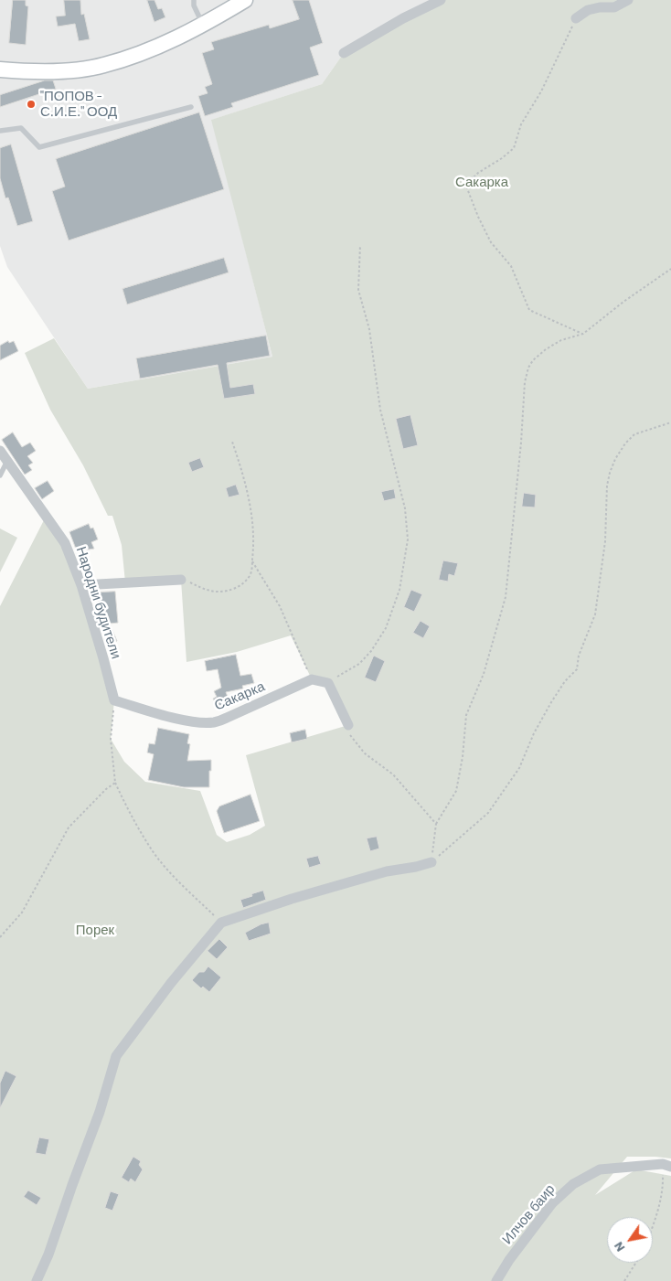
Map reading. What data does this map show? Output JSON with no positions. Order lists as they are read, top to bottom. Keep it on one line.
{"streets":{"street":["Народни будители","Сакарка","Илчов баир"]},"crossings":[["Народни будители","Сакарка"]],"parks":["Сакарка","Порек"],"places":["\"ПОПОВ - С.И.Е.\" ООД"],"north":"bottom left"}
